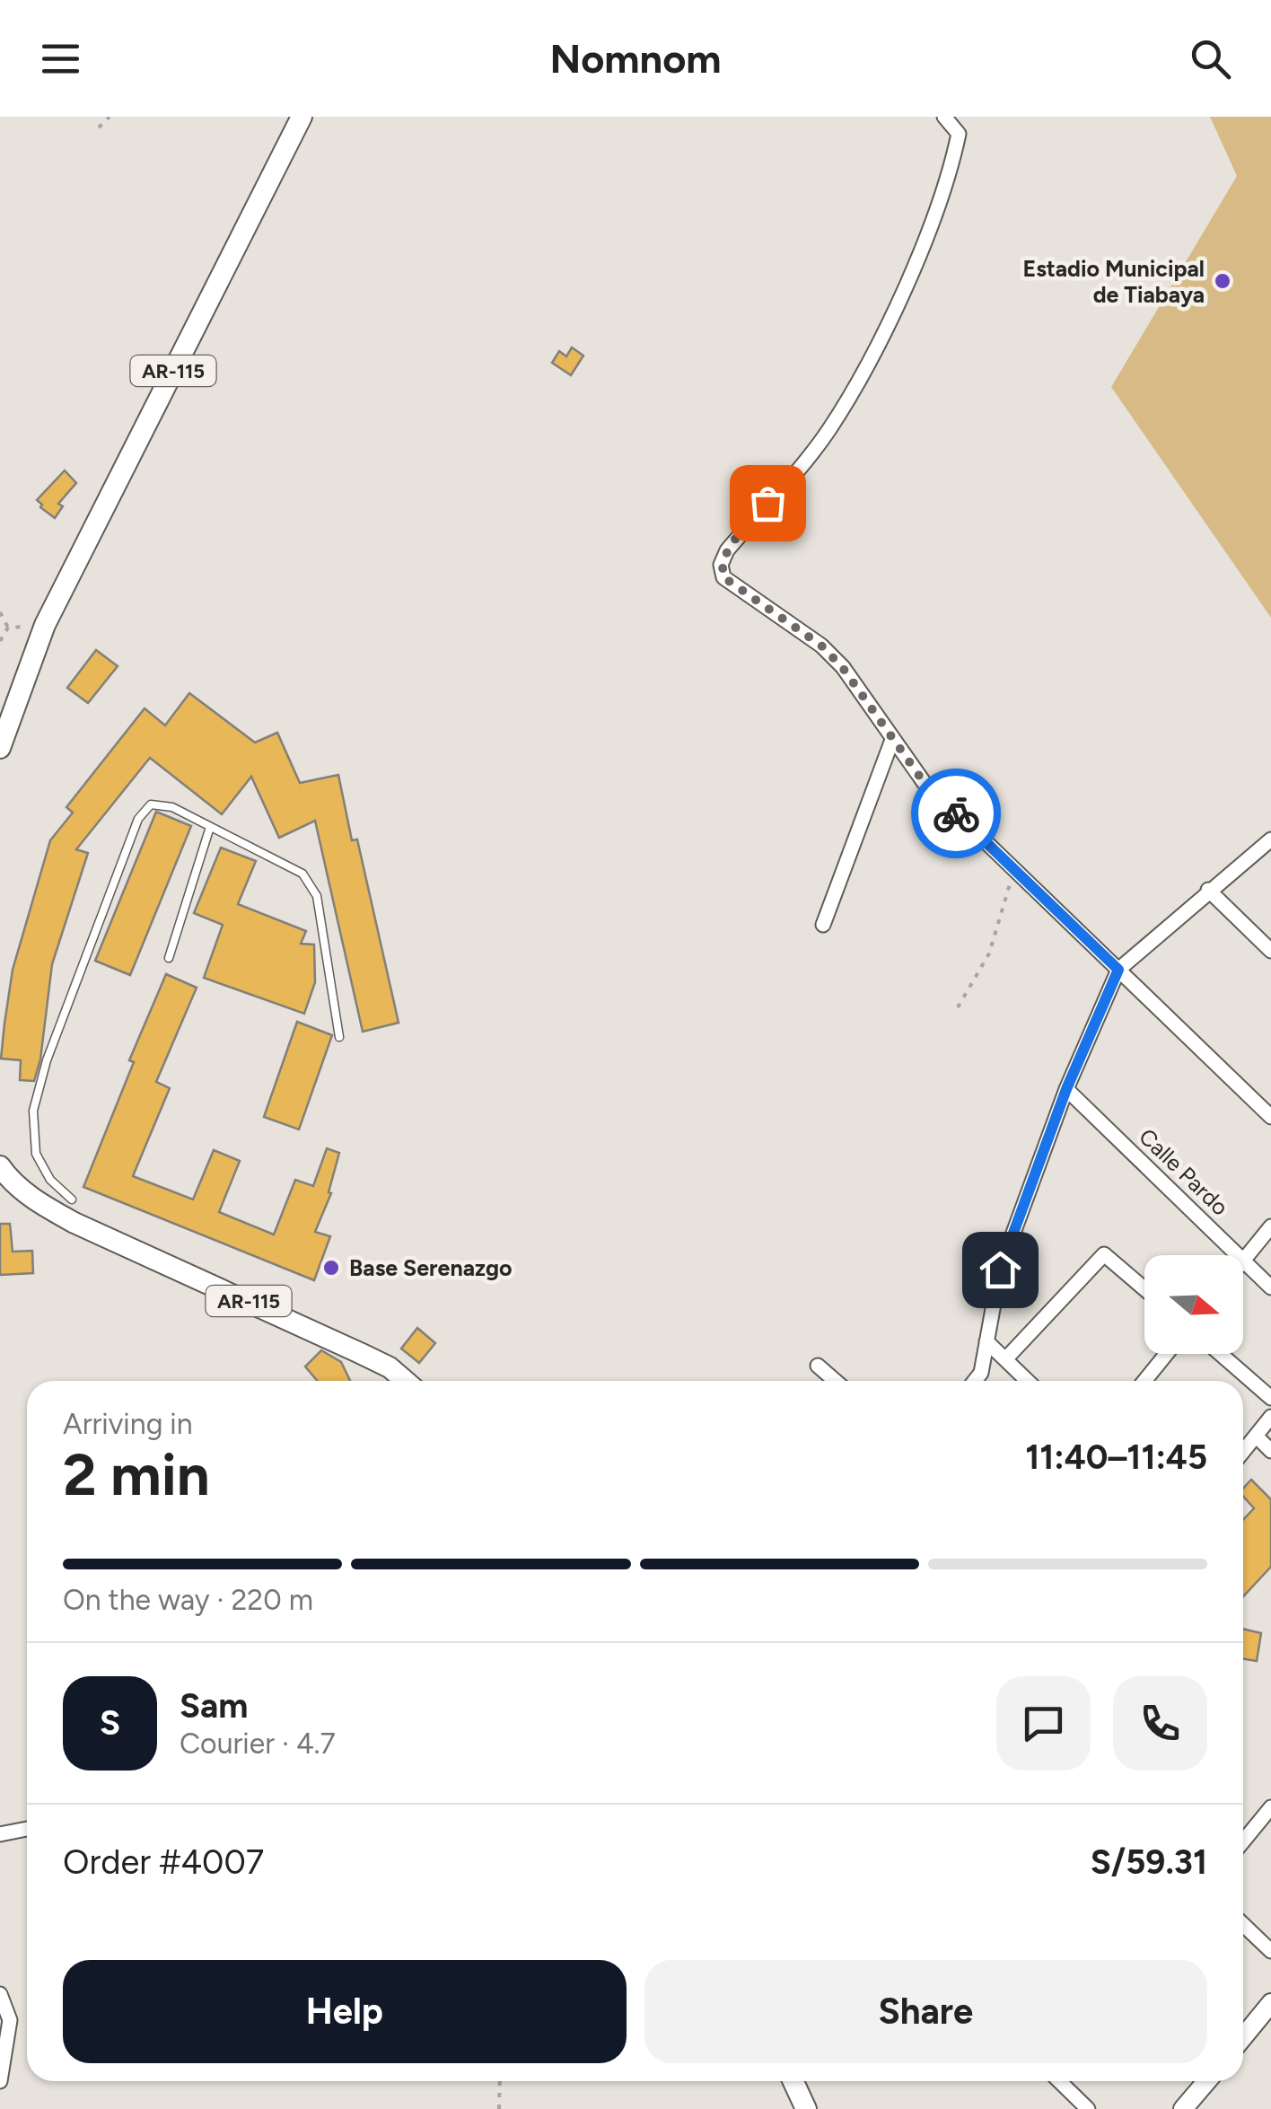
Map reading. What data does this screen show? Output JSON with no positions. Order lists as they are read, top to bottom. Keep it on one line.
{"streets":{"main road":["AR-115"],"street":["Calle Pardo"]},"places":["Estadio Municipal de Tiabaya","Base Serenazgo"],"north":"right","page":{"header":"Nomnom","heading":["2 min","Arriving in","11:40–11:45"],"panel":["Sam","Courier · 4.7","Order #4007","S/59.31"],"bar":"On the way · 220 m","round":"S","buttons":["Help","Share"]}}
